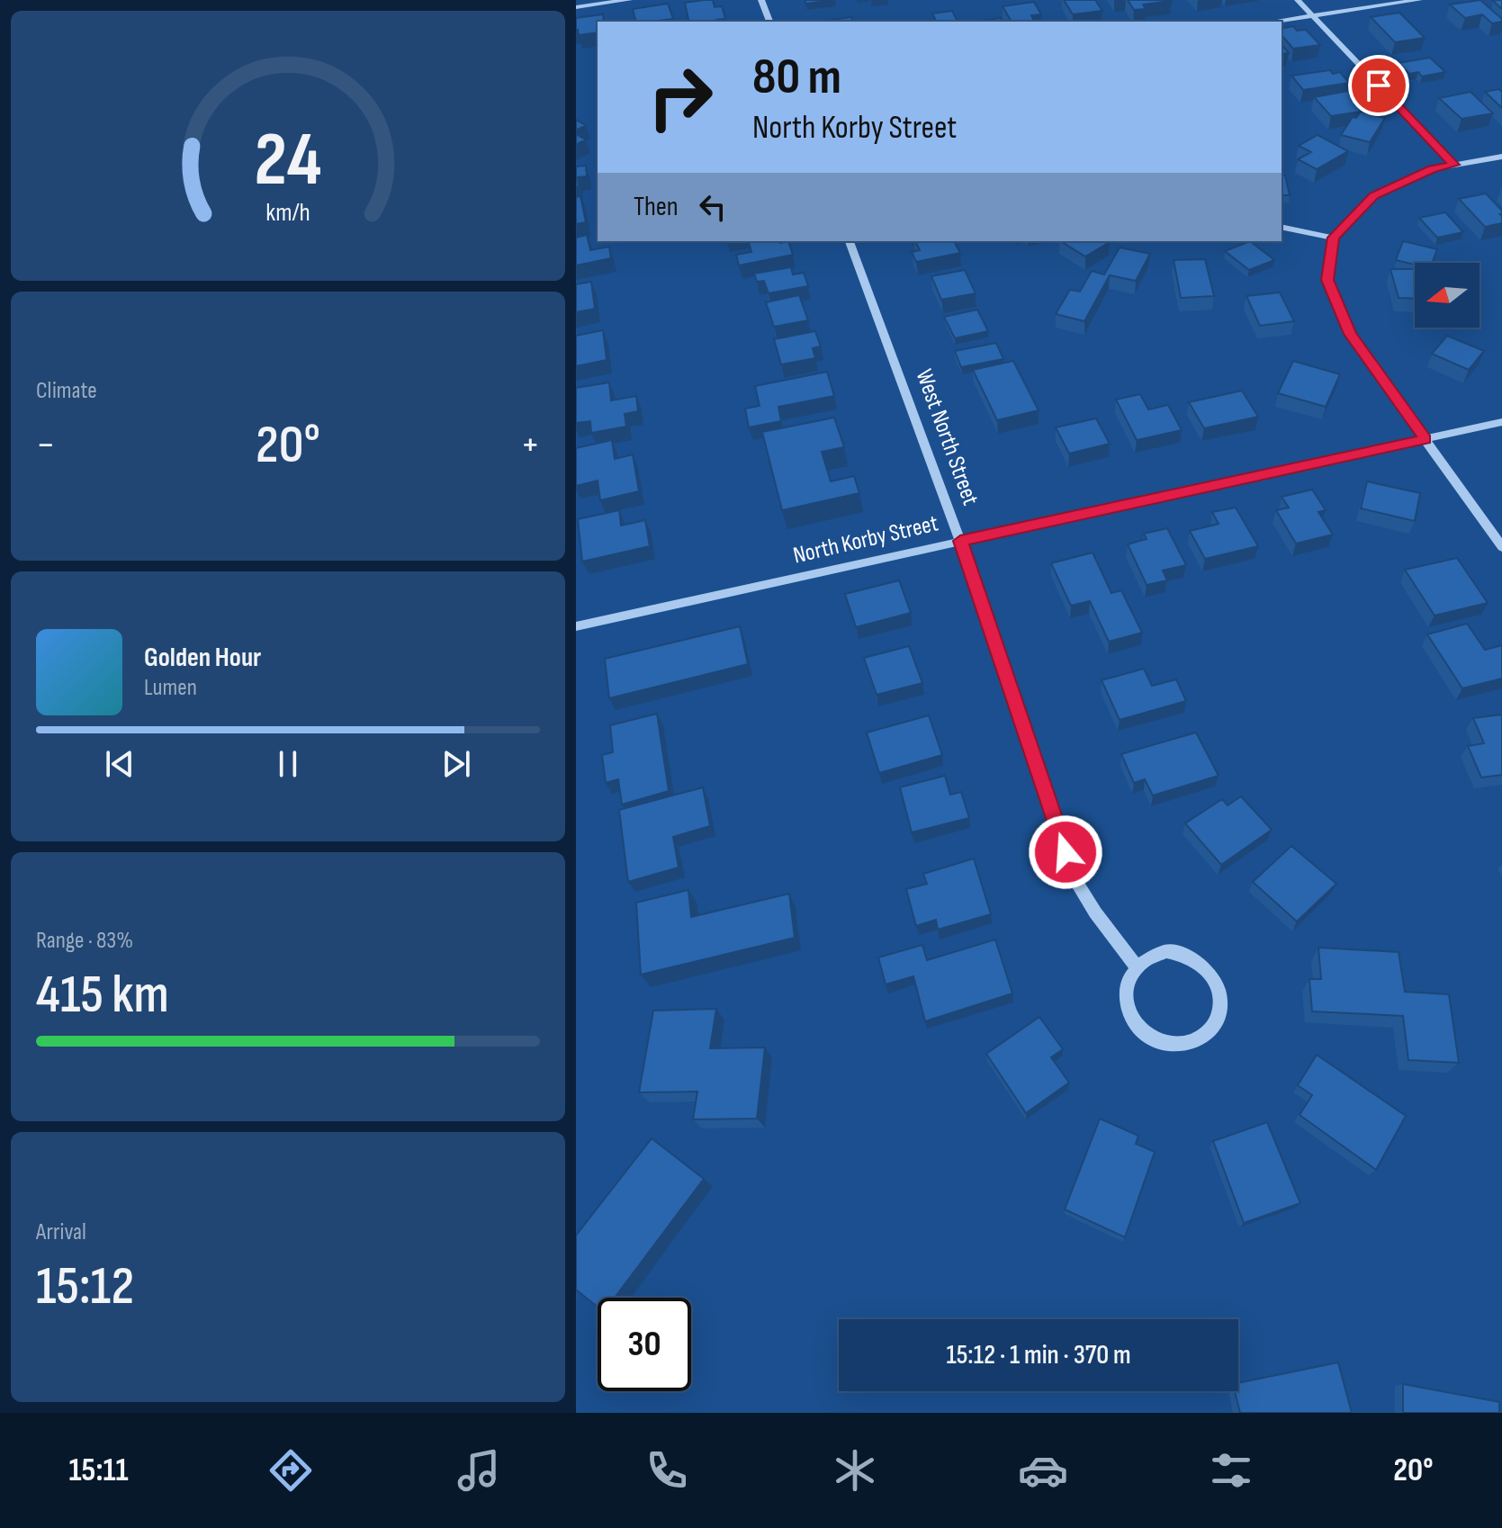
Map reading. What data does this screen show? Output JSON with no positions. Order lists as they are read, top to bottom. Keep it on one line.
{"streets":{"street":["West North Street","North Korby Street"]},"crossings":[["West North Street","North Korby Street"]],"north":"left","page":{"turn":["80 m","North Korby Street"],"then":"Then","tile":["Climate",["Range · 83%","415 km"],["Arrival","15:12"]],"heat":["−","20°","+"],"song":["Golden Hour","Lumen"],"limit":"30","trip":"15:12 · 1 min · 370 m","tabs":["15:11","20°"],"gauge":["24","km/h"]}}
